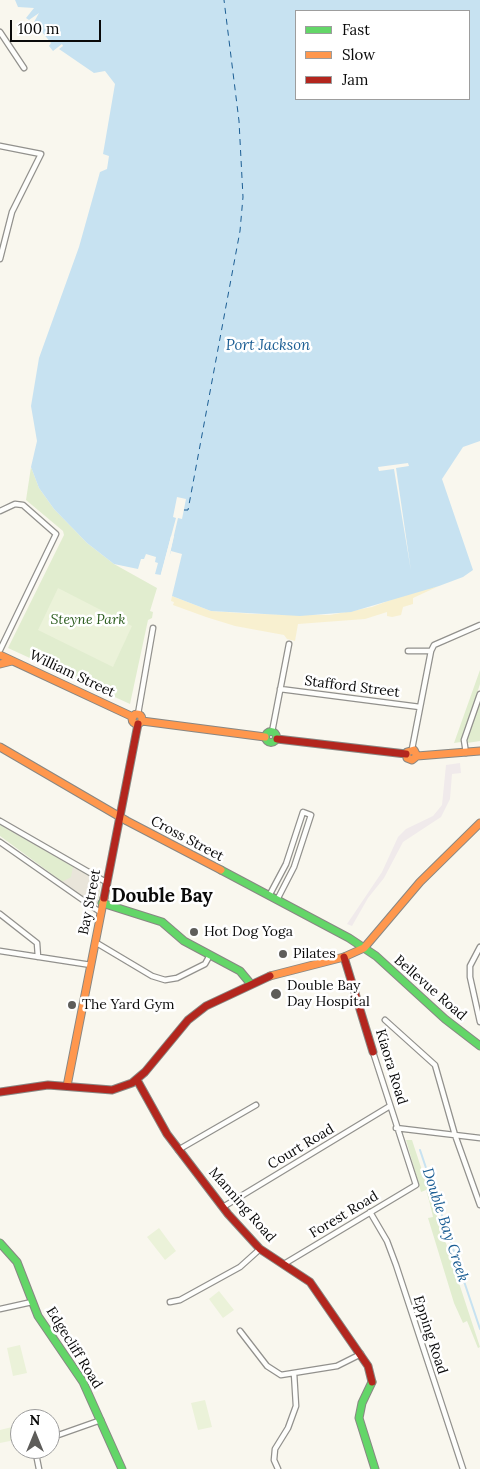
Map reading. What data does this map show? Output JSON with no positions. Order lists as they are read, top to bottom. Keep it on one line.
{"streets":{"street":["William Street","Stafford Street","Cross Street","Bay Street","Bellevue Road","Kiaora Road","Court Road","Manning Road","Forest Road","Epping Road","Edgecliff Road"]},"crossings":[["William Street","Bay Street"],["Cross Street","Bay Street"],["Cross Street","Bellevue Road"],["Kiaora Road","Court Road"],["Kiaora Road","Forest Road"],["Court Road","Manning Road"],["Manning Road","Forest Road"],["Forest Road","Epping Road"]],"districts":["Double Bay"],"water":["Port Jackson","Double Bay Creek"],"parks":["Steyne Park"],"places":["Hot Dog Yoga","Pilates","Double Bay Day Hospital","The Yard Gym"],"legend":["Fast","Slow","Jam"],"scale_bar":"100 m","north":"top"}
